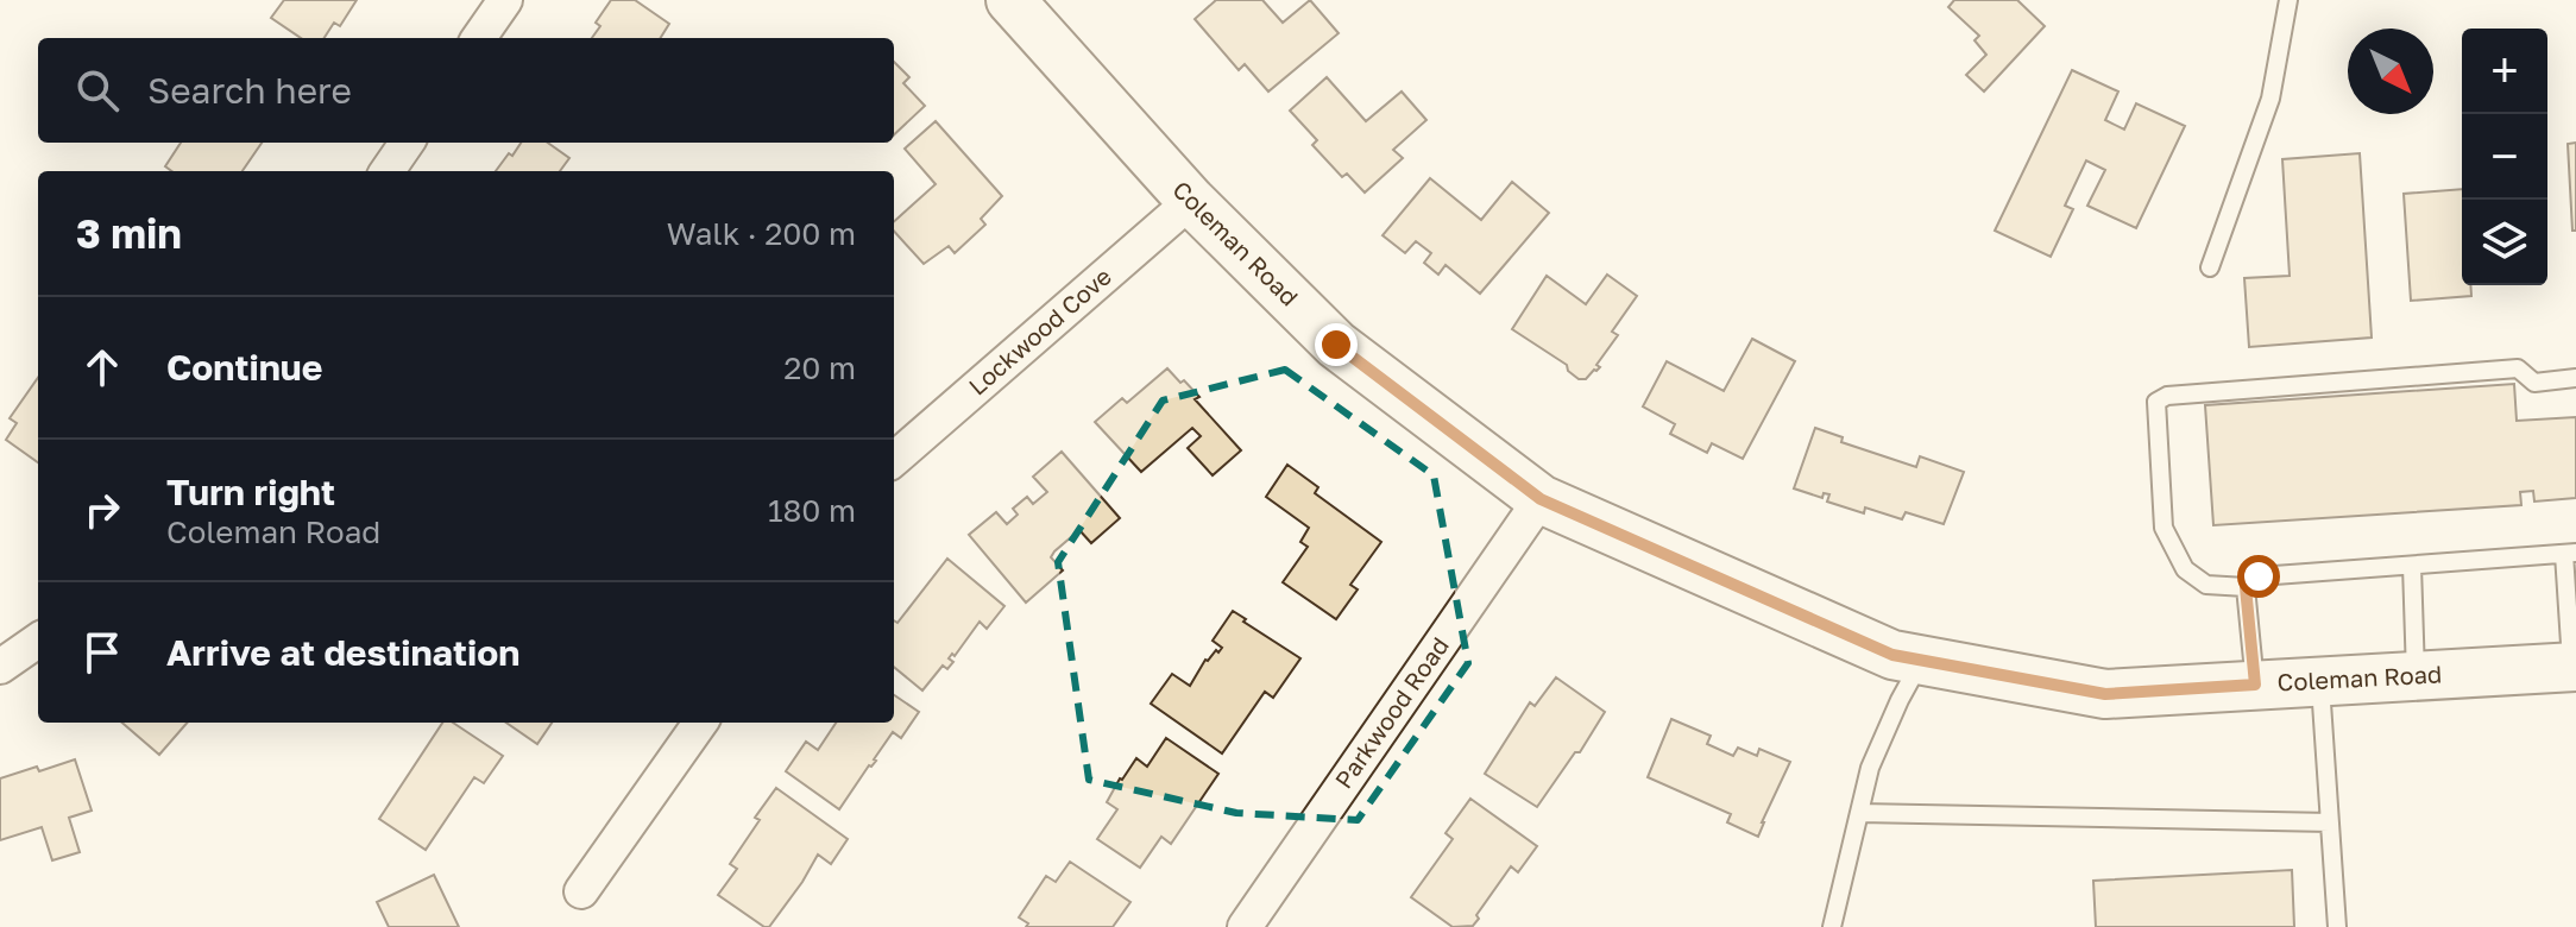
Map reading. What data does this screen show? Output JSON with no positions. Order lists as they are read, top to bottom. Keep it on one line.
{"streets":{"main road":["Coleman Road"],"street":["Lockwood Cove","Parkwood Road"]},"crossings":[["Coleman Road","Lockwood Cove"],["Coleman Road","Parkwood Road"]],"north":"bottom right","page":{"map_buttons":["+","−"],"search":"Search here","heading":["3 min","Walk · 200 m"],"list":[["Continue","20 m"],["Turn right","Coleman Road","180 m"],"Arrive at destination"]}}
